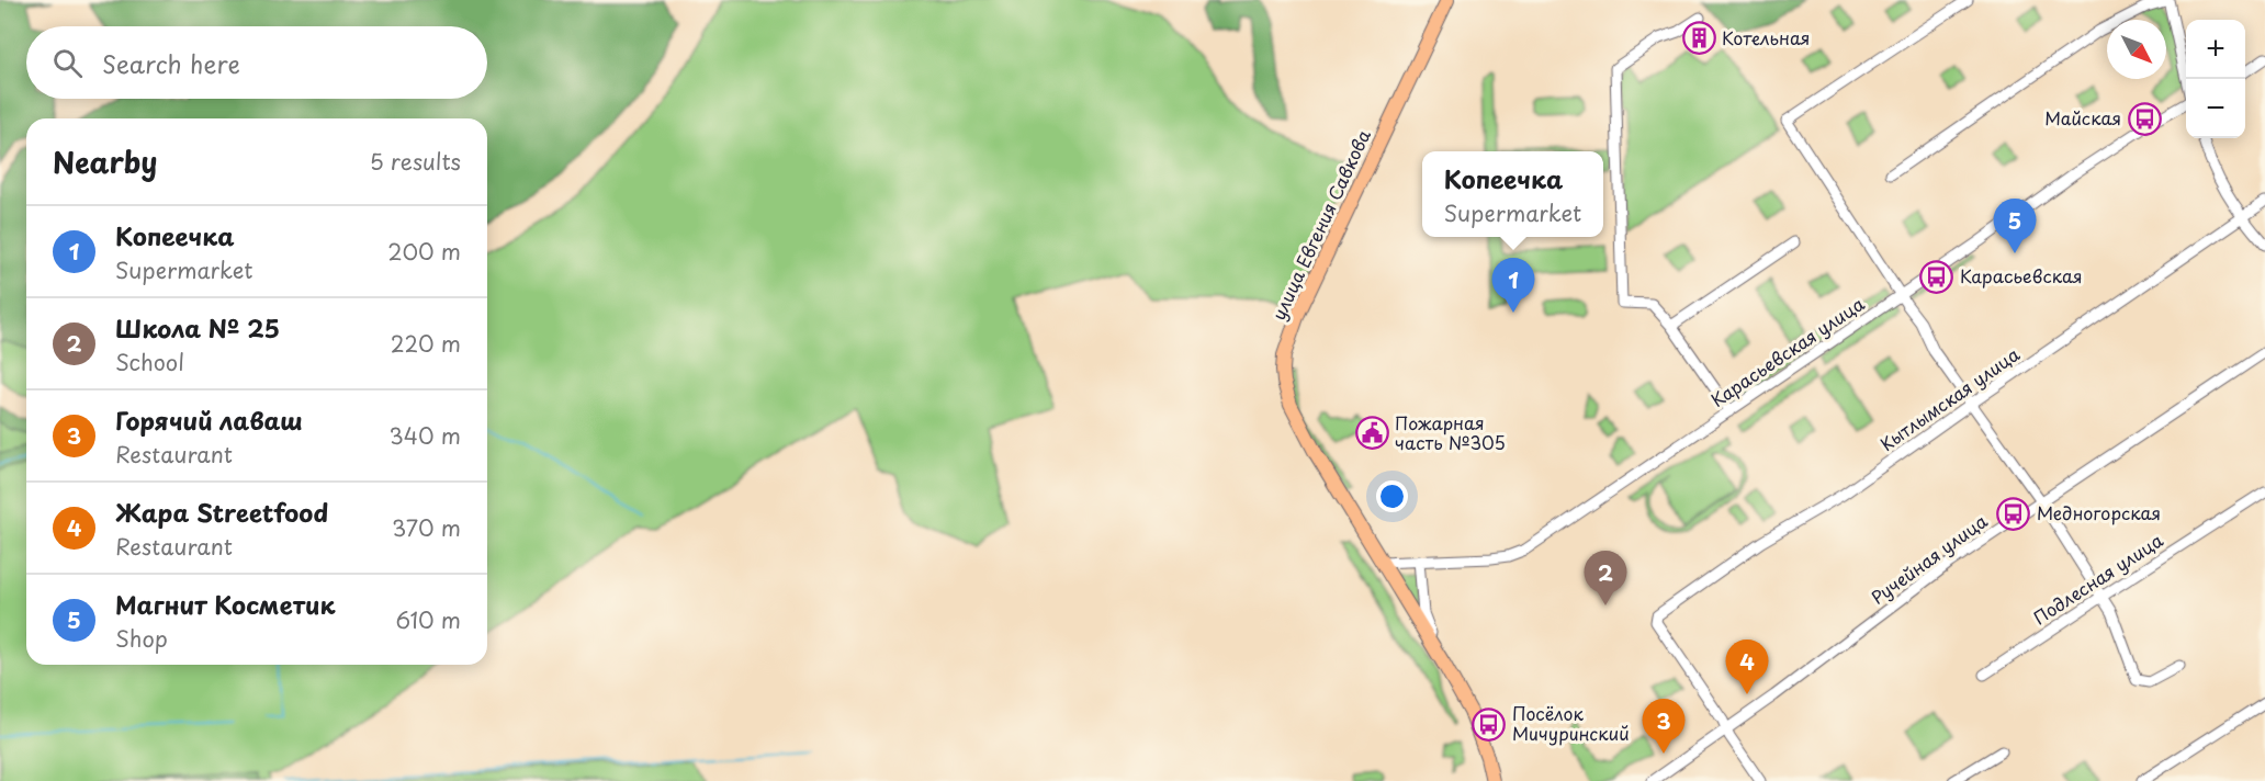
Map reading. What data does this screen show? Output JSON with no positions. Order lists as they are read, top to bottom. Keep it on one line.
{"streets":{"main road":["улица Евгения Савкова"],"street":["Карасьевская улица","Кытлымская улица","Ручейная улица","Подлесная улица"]},"crossings":[["улица Евгения Савкова","Карасьевская улица"],["Кытлымская улица","Ручейная улица"]],"places":{"building":["Котельная"],"bus stop":["Майская","Карасьевская","Медногорская","Посёлок Мичуринский"],"public building":["Пожарная часть №305"]},"north":"bottom right","page":{"map_buttons":["+","−"],"search":"Search here","heading":["Nearby","5 results"],"popup":["Копеечка","Supermarket"],"pins":["5","1","2","4","3"],"list":[{"mark":"1","name":"Копеечка","note":"Supermarket","value":"200 m"},{"mark":"2","name":"Школа № 25","note":"School","value":"220 m"},{"mark":"3","name":"Горячий лаваш","note":"Restaurant","value":"340 m"},{"mark":"4","name":"Жара Streetfood","note":"Restaurant","value":"370 m"},{"mark":"5","name":"Магнит Косметик","note":"Shop","value":"610 m"}]}}
